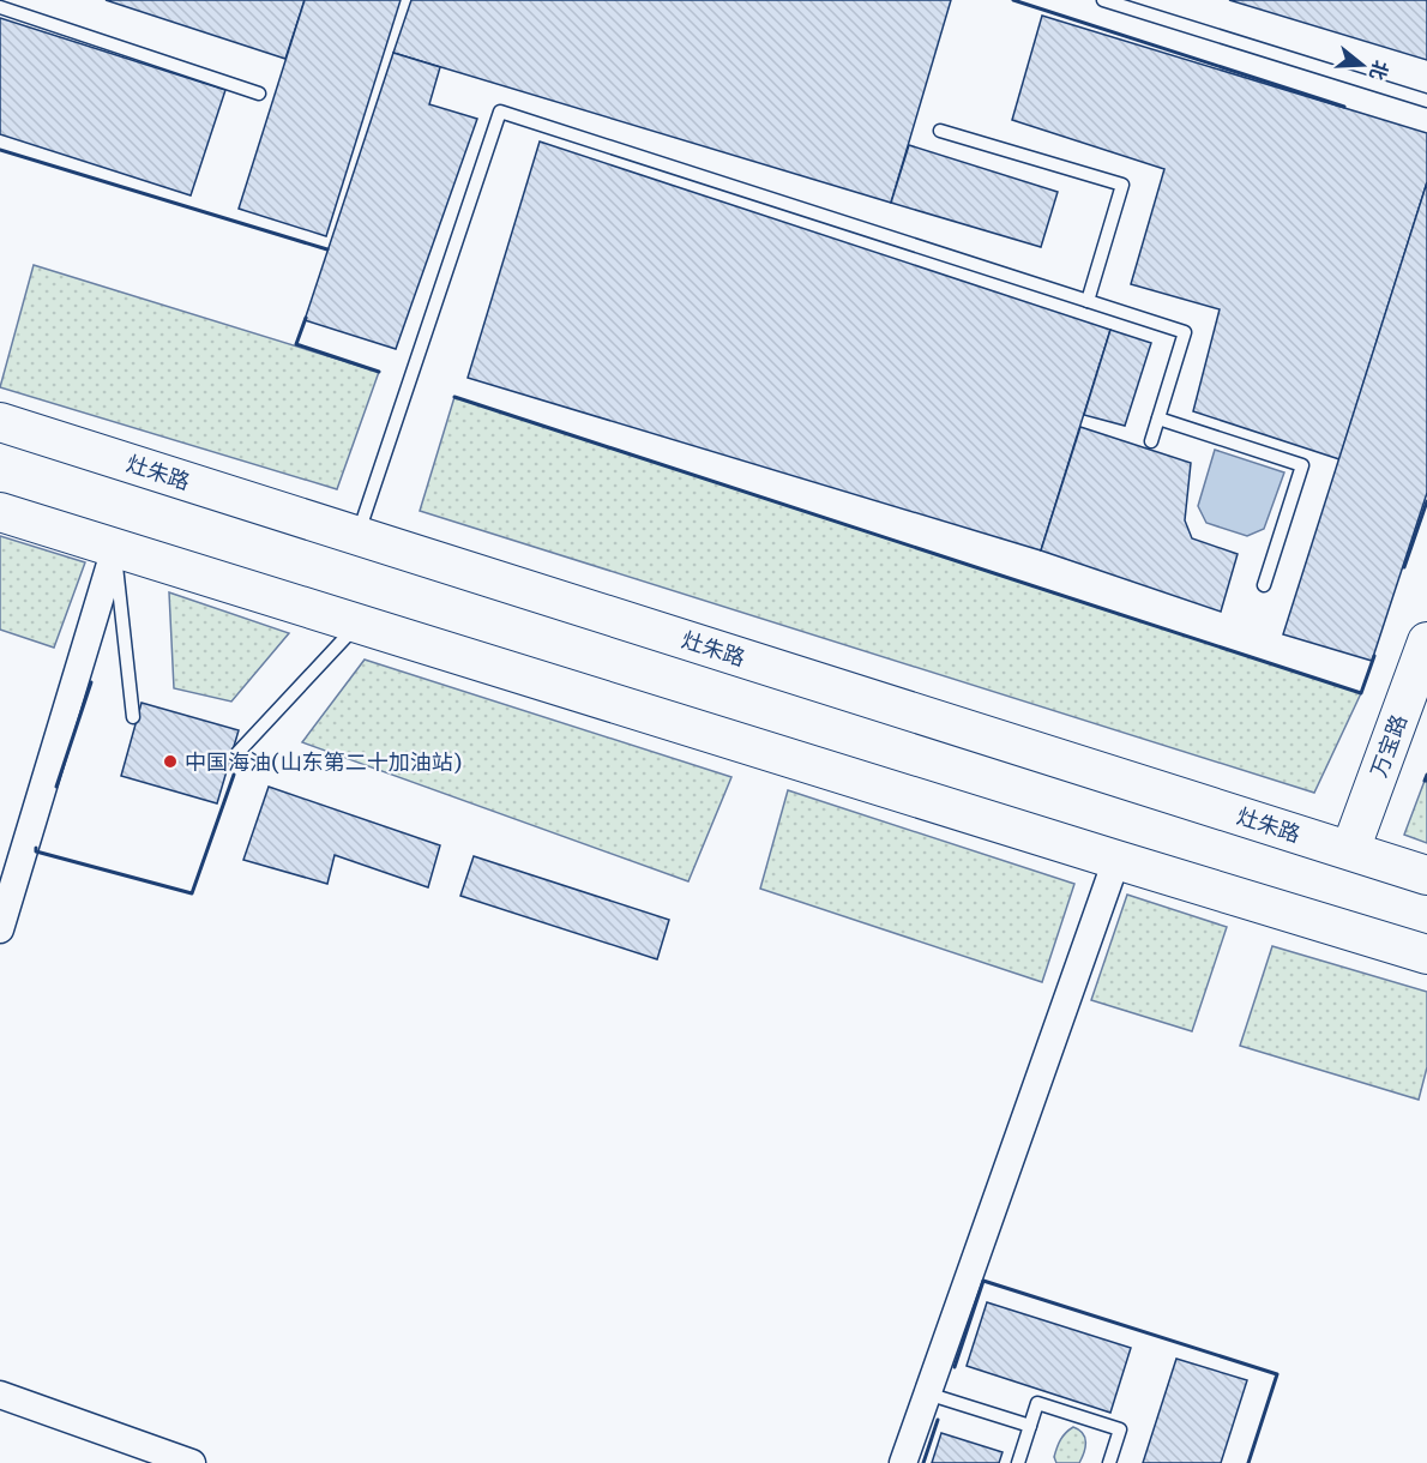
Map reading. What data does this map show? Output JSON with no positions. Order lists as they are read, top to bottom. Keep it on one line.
{"streets":{"main road":["灶朱路","万宝路"]},"crossings":[["灶朱路","万宝路"]],"places":["中国海油(山东第二十加油站)"],"north":"right"}
